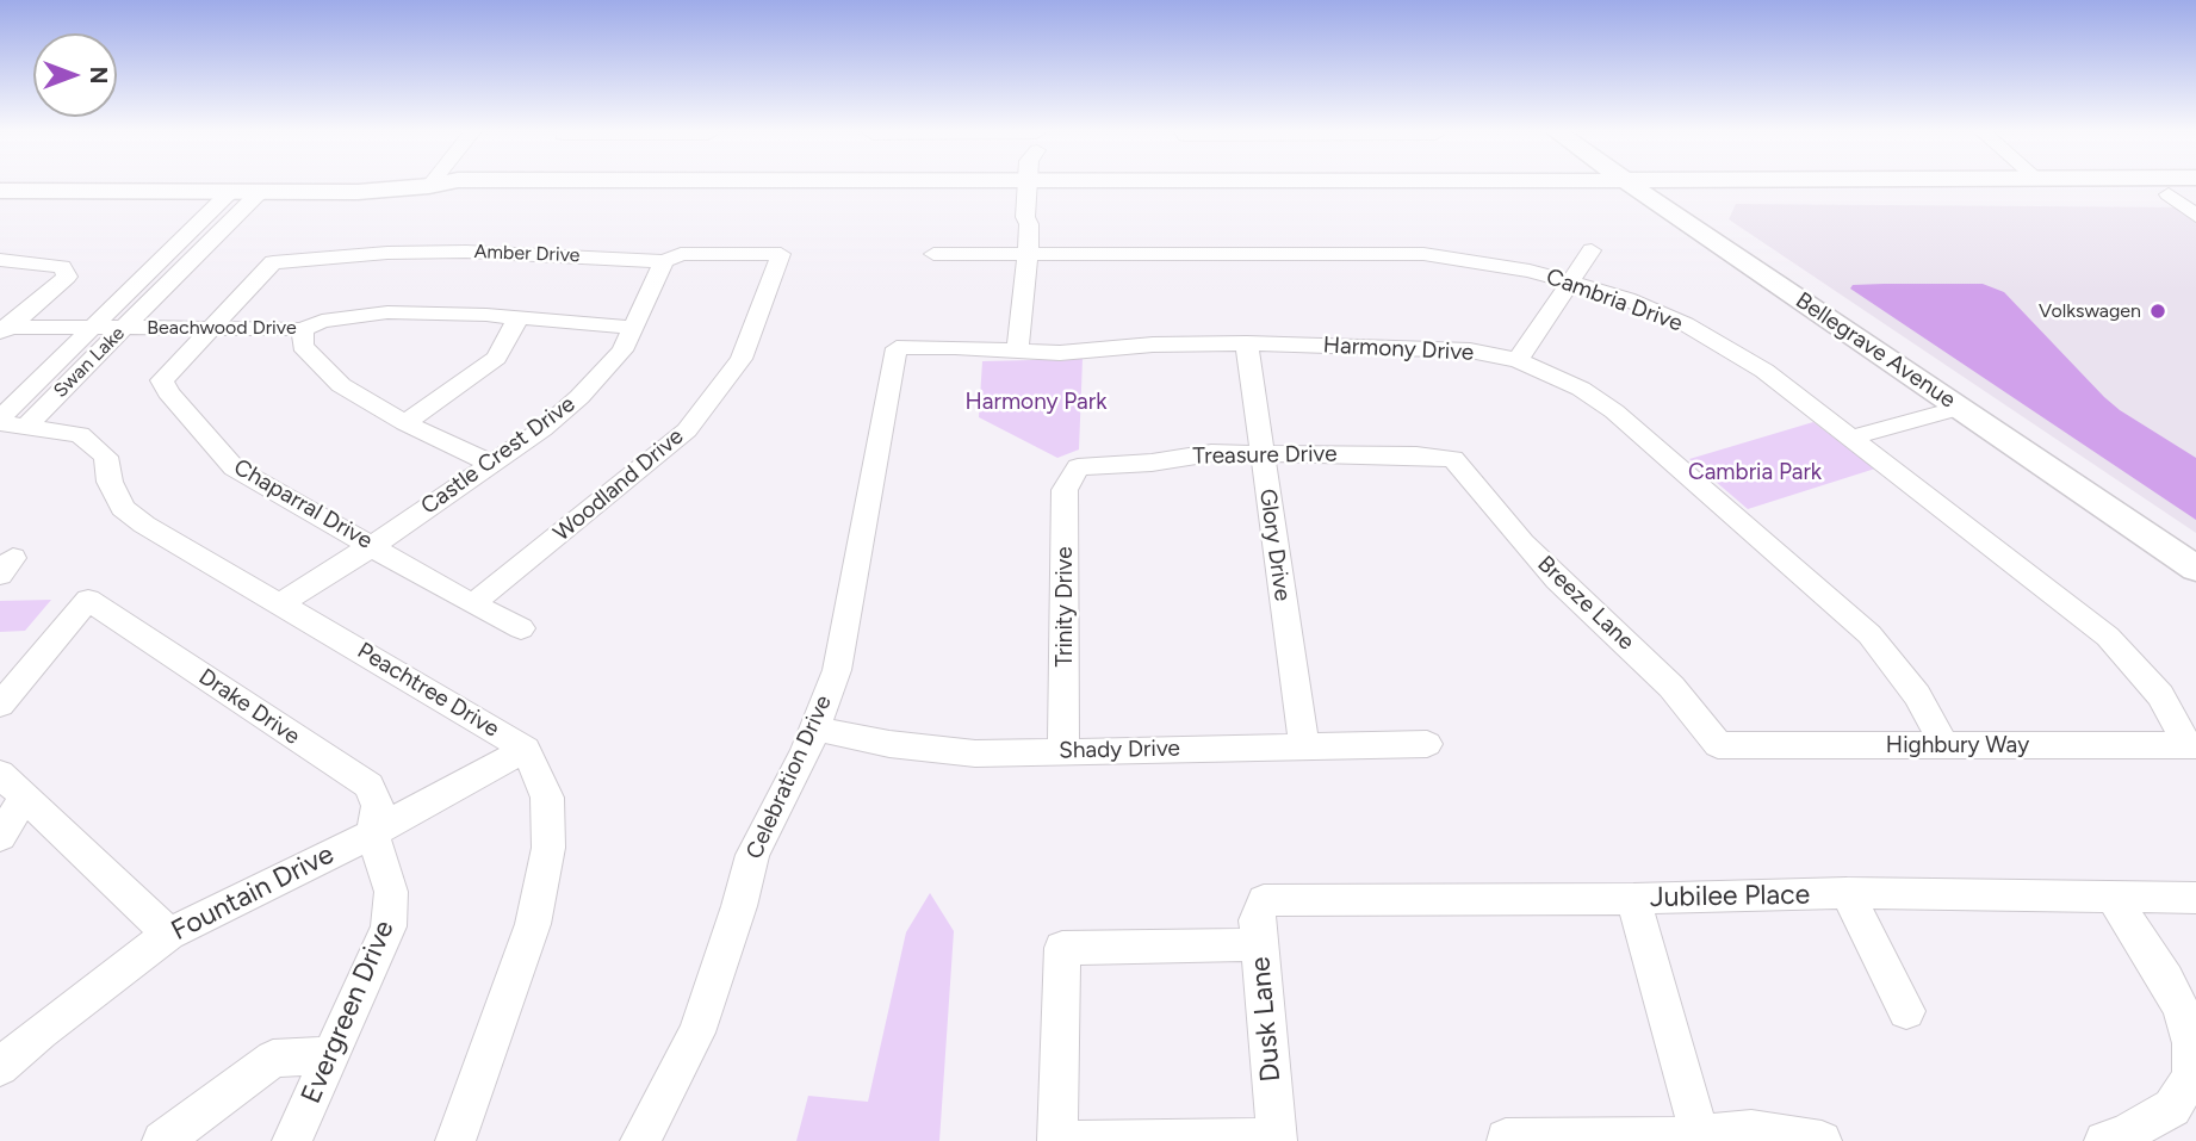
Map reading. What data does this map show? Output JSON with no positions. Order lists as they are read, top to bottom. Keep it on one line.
{"streets":{"main road":["Bellegrave Avenue"],"street":["Amber Drive","Cambria Drive","Beachwood Drive","Harmony Drive","Swan Lake","Castle Crest Drive","Treasure Drive","Woodland Drive","Chaparral Drive","Glory Drive","Breeze Lane","Trinity Drive","Peachtree Drive","Drake Drive","Highbury Way","Shady Drive","Celebration Drive","Fountain Drive","Jubilee Place","Evergreen Drive","Dusk Lane"]},"crossings":[["Amber Drive","Castle Crest Drive"],["Amber Drive","Woodland Drive"],["Amber Drive","Chaparral Drive"],["Cambria Drive","Highbury Way"],["Beachwood Drive","Swan Lake"],["Beachwood Drive","Castle Crest Drive"],["Beachwood Drive","Chaparral Drive"],["Harmony Drive","Glory Drive"],["Harmony Drive","Highbury Way"],["Harmony Drive","Celebration Drive"],["Swan Lake","Peachtree Drive"],["Castle Crest Drive","Chaparral Drive"],["Castle Crest Drive","Peachtree Drive"],["Treasure Drive","Glory Drive"],["Treasure Drive","Breeze Lane"],["Treasure Drive","Trinity Drive"],["Woodland Drive","Chaparral Drive"],["Glory Drive","Shady Drive"],["Breeze Lane","Highbury Way"],["Trinity Drive","Shady Drive"],["Peachtree Drive","Fountain Drive"],["Drake Drive","Fountain Drive"],["Drake Drive","Evergreen Drive"],["Shady Drive","Celebration Drive"],["Fountain Drive","Evergreen Drive"],["Jubilee Place","Dusk Lane"]],"parks":["Harmony Park","Cambria Park"],"places":["Volkswagen"],"north":"right"}
